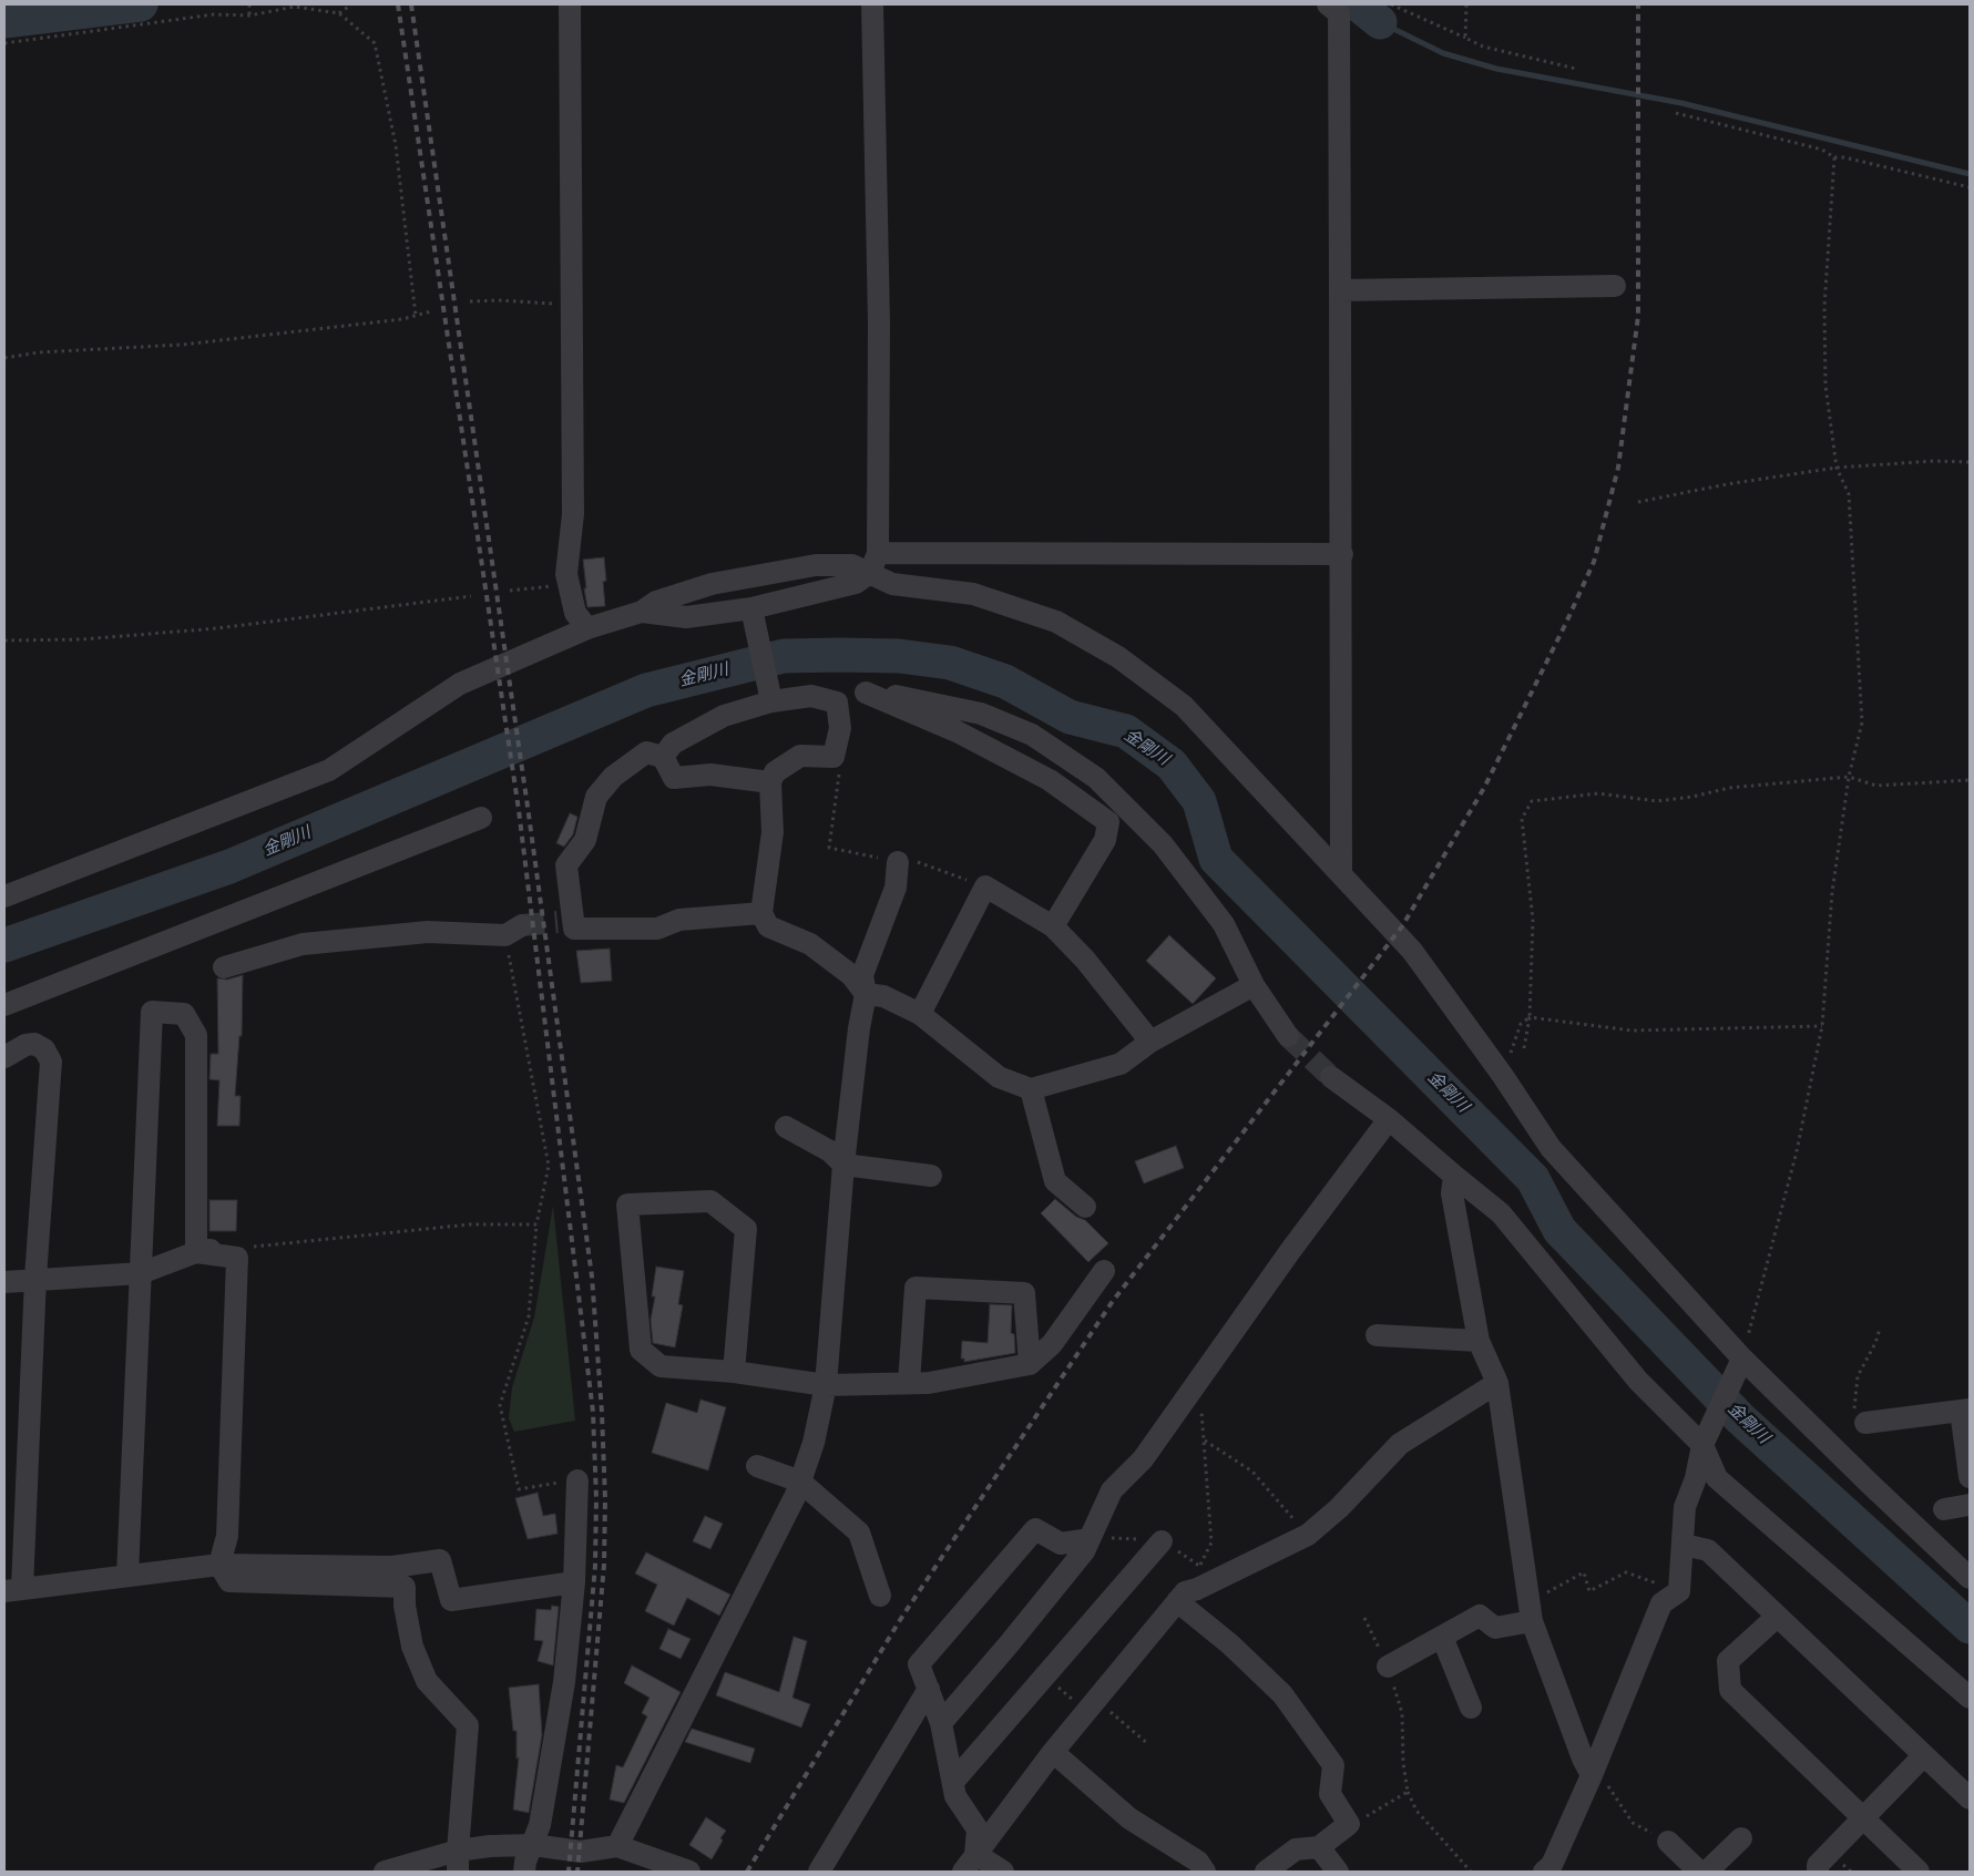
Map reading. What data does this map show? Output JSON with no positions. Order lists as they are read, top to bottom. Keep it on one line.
{"water":["金剛川"]}
